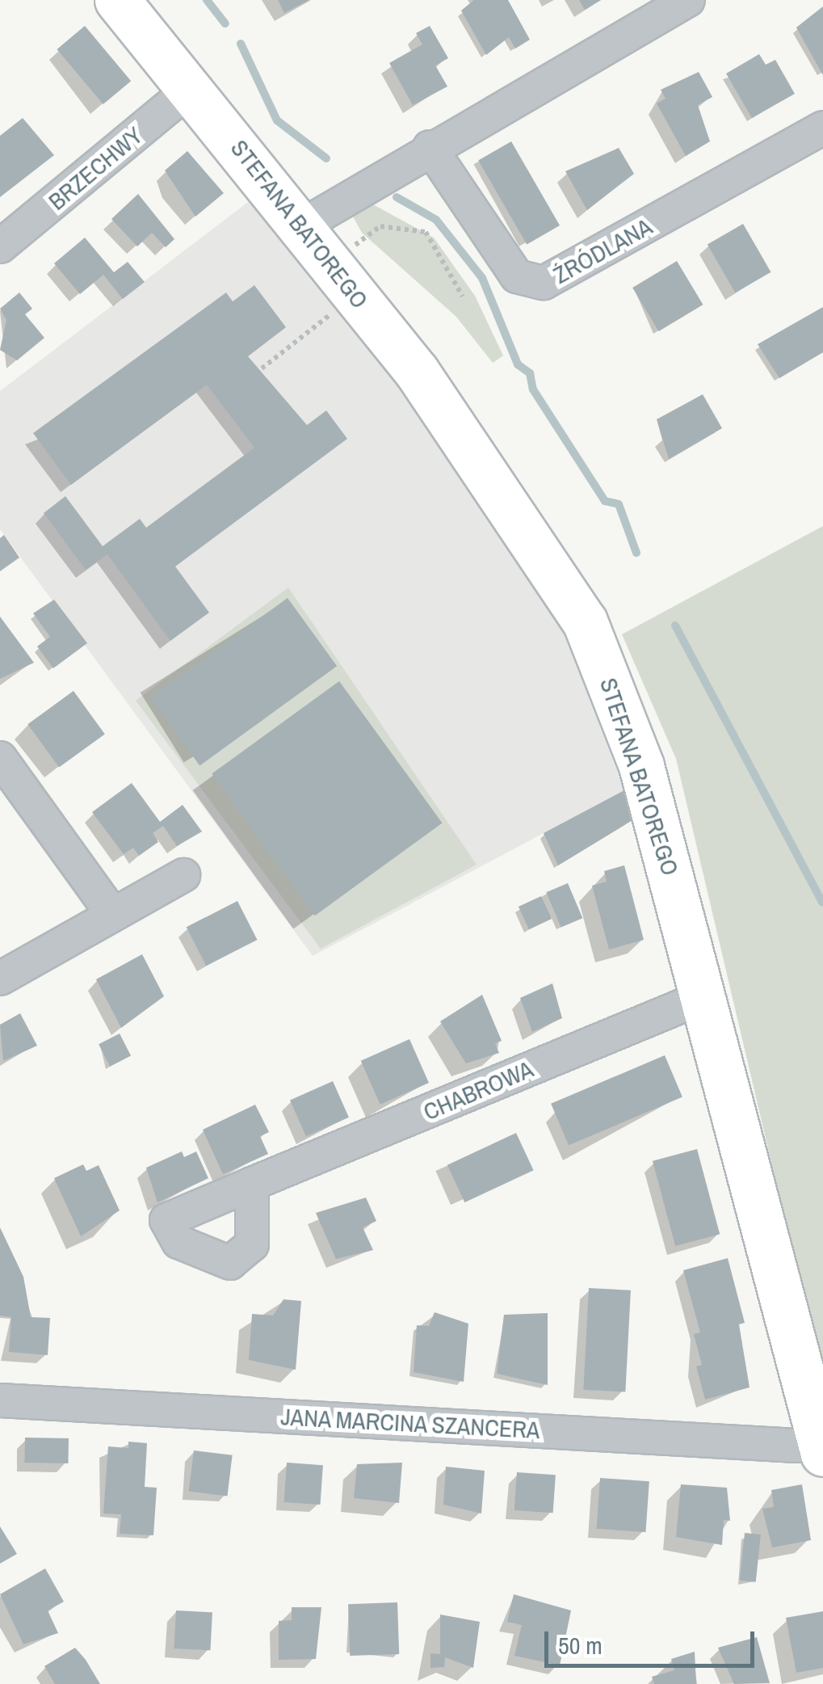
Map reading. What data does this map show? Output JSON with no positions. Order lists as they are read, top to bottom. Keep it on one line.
{"streets":{"street":["BRZECHWY","STEFANA BATOREGO","ŹRÓDLANA","CHABROWA","JANA MARCINA SZANCERA"]},"crossings":[["BRZECHWY","STEFANA BATOREGO"],["STEFANA BATOREGO","CHABROWA"],["STEFANA BATOREGO","JANA MARCINA SZANCERA"]],"scale_bar":"50 m"}
